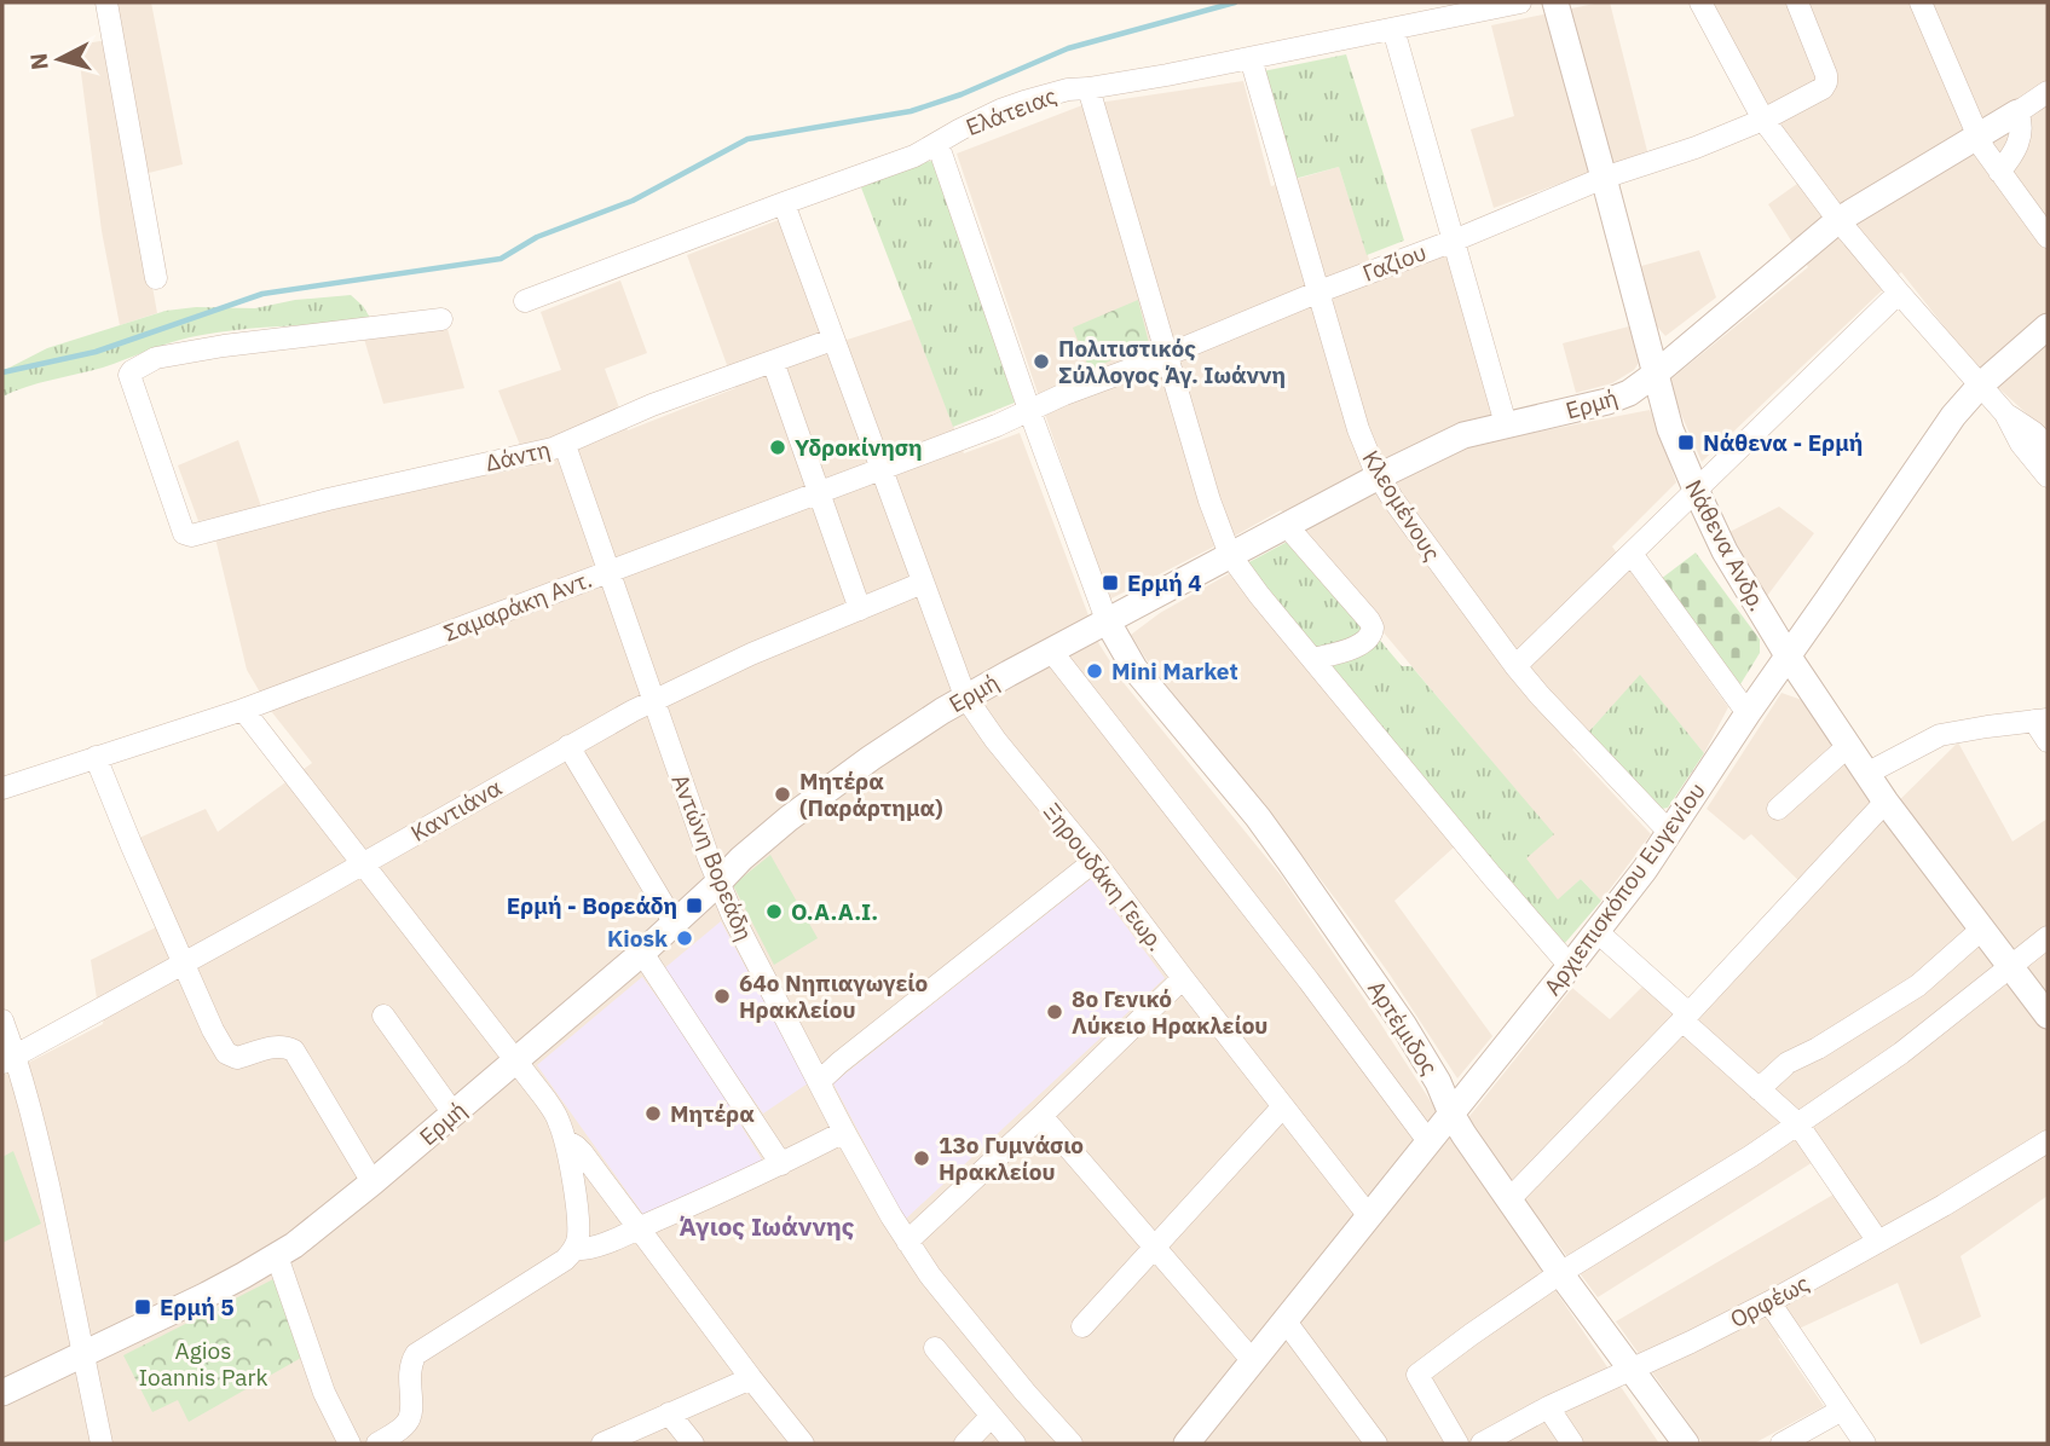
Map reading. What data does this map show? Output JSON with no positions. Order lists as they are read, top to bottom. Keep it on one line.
{"streets":{"street":["Ελάτειας","Γαζίου","Ερμή","Δάντη","Κλεομένους","Νάθενα Ανδρ.","Σαμαράκη Αντ.","Καντιάνα","Αντώνη Βορεάδη","Ξηρουδάκη Γεωρ.","Αρχιεπισκόπου Ευγενίου","Αρτέμιδος","Ορφέως"]},"crossings":[["Ελάτειας","Κλεομένους"],["Ελάτειας","Ξηρουδάκη Γεωρ."],["Γαζίου","Κλεομένους"],["Γαζίου","Νάθενα Ανδρ."],["Γαζίου","Σαμαράκη Αντ."],["Ερμή","Κλεομένους"],["Ερμή","Νάθενα Ανδρ."],["Ερμή","Αντώνη Βορεάδη"],["Ερμή","Ξηρουδάκη Γεωρ."],["Ερμή","Αρτέμιδος"],["Δάντη","Αντώνη Βορεάδη"],["Δάντη","Ξηρουδάκη Γεωρ."],["Κλεομένους","Αρχιεπισκόπου Ευγενίου"],["Νάθενα Ανδρ.","Αρχιεπισκόπου Ευγενίου"],["Σαμαράκη Αντ.","Αντώνη Βορεάδη"],["Σαμαράκη Αντ.","Ξηρουδάκη Γεωρ."],["Καντιάνα","Αντώνη Βορεάδη"],["Καντιάνα","Ξηρουδάκη Γεωρ."],["Ξηρουδάκη Γεωρ.","Αρχιεπισκόπου Ευγενίου"],["Αρχιεπισκόπου Ευγενίου","Αρτέμιδος"],["Αρτέμιδος","Ορφέως"]],"districts":["Άγιος Ιωάννης"],"parks":["Agios Ioannis Park"],"places":{"other":["Πολιτιστικός Σύλλογος Άγ. Ιωάννη","Υδροκίνηση","Mini Market","Μητέρα (Παράρτημα)","Ο.Α.Α.Ι.","Kiosk","64ο Νηπιαγωγείο Ηρακλείου","8ο Γενικό Λύκειο Ηρακλείου","Μητέρα","13o Γυμνάσιο Ηρακλείου"],"transit":["Νάθενα - Ερμή","Ερμή 4","Ερμή - Βορεάδη","Ερμή 5"]},"north":"left"}
